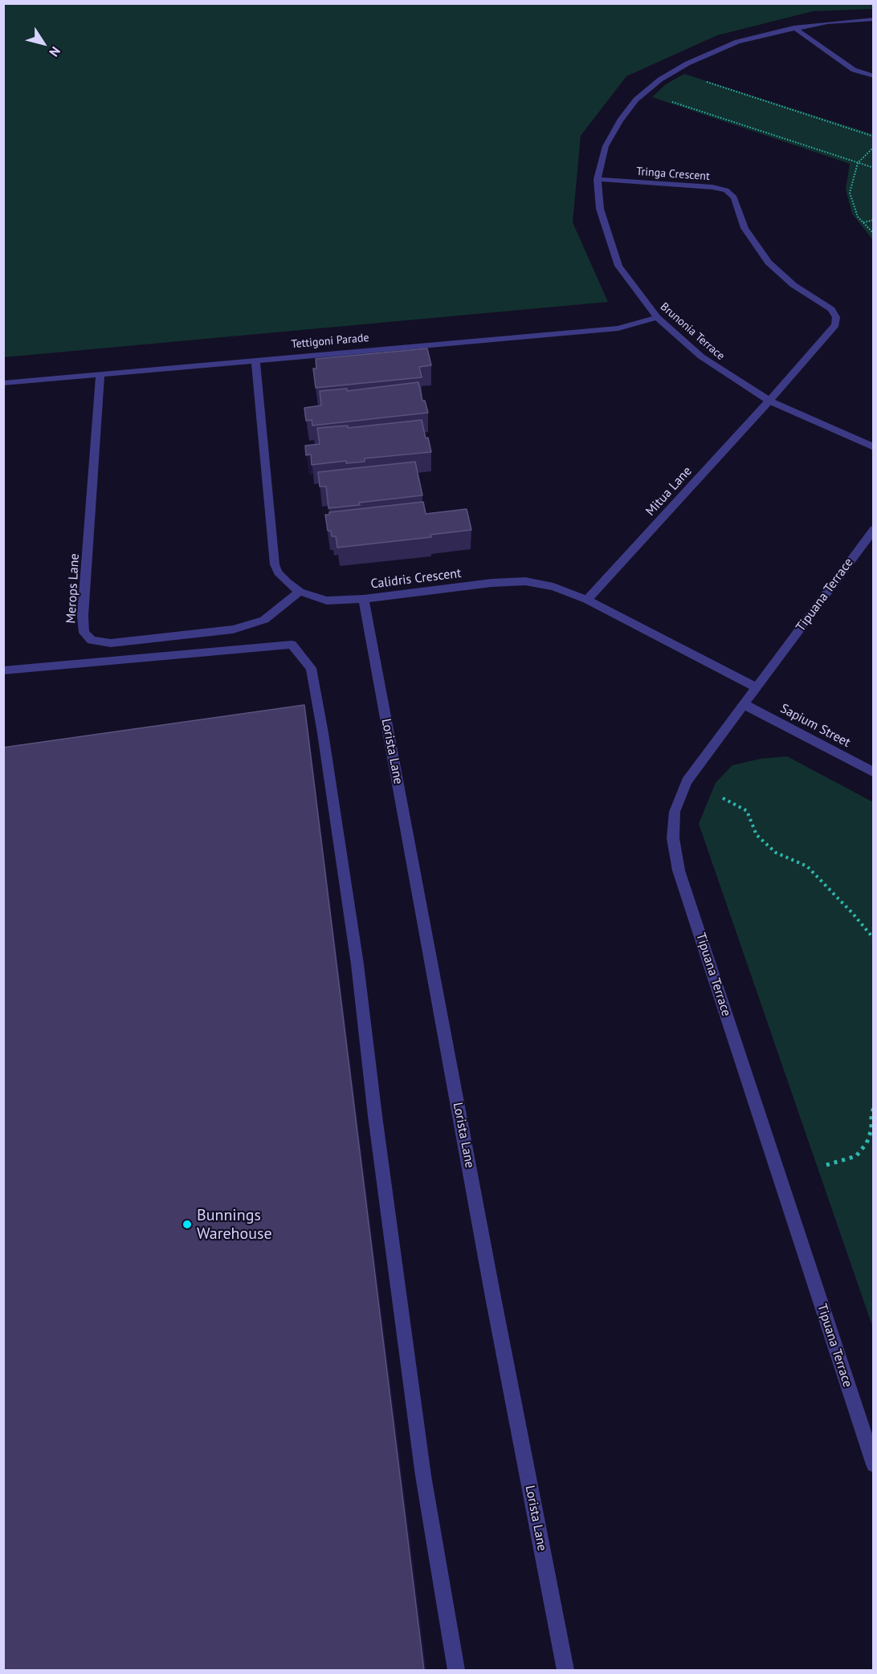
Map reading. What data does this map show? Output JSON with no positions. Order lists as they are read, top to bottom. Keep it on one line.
{"streets":{"street":["Tringa Crescent","Brunonia Terrace","Tettigoni Parade","Mitua Lane","Calidris Crescent","Merops Lane","Tipuana Terrace","Sapium Street","Lorista Lane"]},"crossings":[["Tringa Crescent","Brunonia Terrace"],["Tringa Crescent","Mitua Lane"],["Brunonia Terrace","Tettigoni Parade"],["Brunonia Terrace","Mitua Lane"],["Tettigoni Parade","Calidris Crescent"],["Tettigoni Parade","Merops Lane"],["Mitua Lane","Calidris Crescent"],["Calidris Crescent","Merops Lane"],["Calidris Crescent","Tipuana Terrace"],["Calidris Crescent","Lorista Lane"],["Tipuana Terrace","Sapium Street"]],"places":["Bunnings Warehouse"],"north":"bottom right"}
